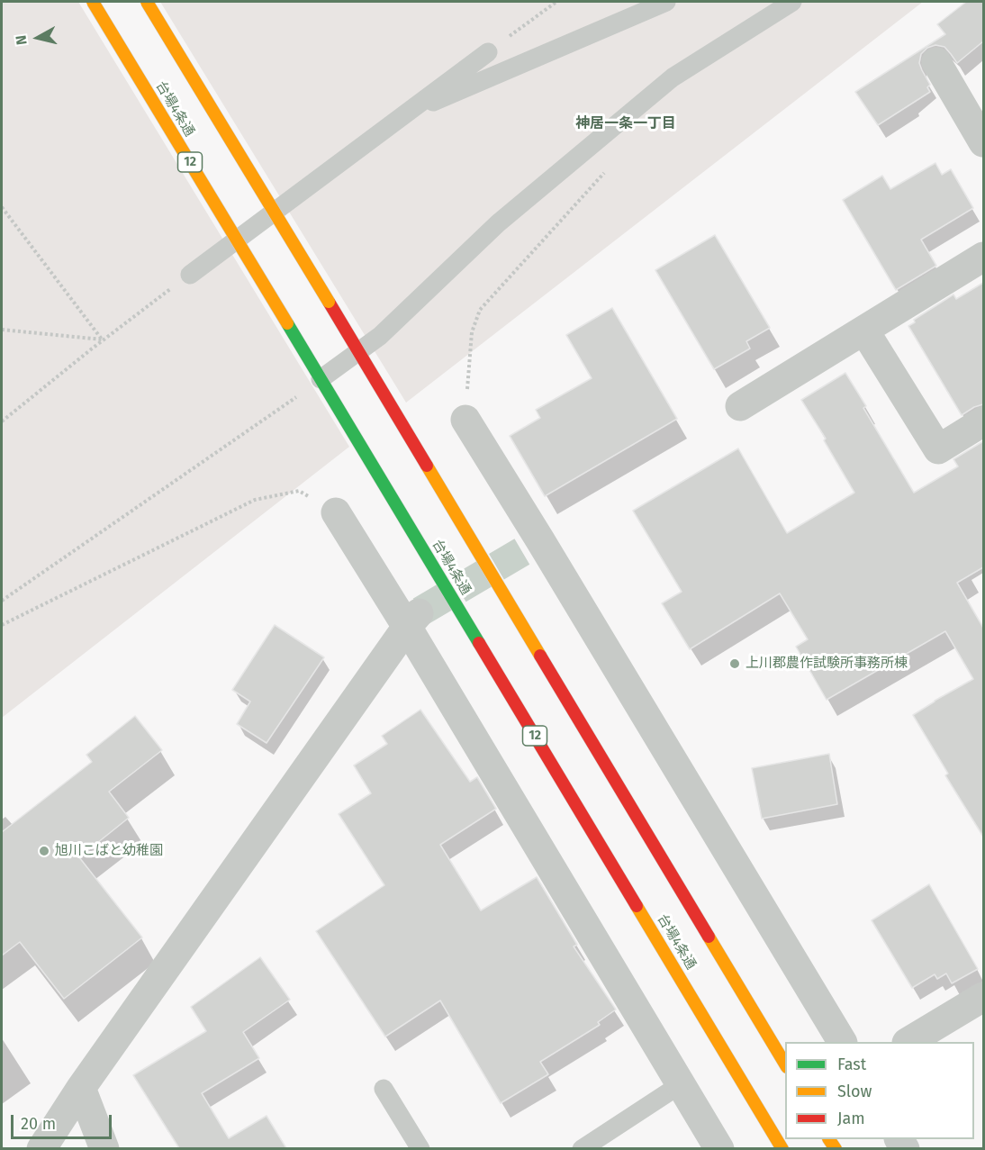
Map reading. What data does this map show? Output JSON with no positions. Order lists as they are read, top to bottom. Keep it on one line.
{"streets":{"highway":["台場4条通","12"]},"districts":["神居一条一丁目"],"places":["上川郡農作試験所事務所棟","旭川こばと幼稚園"],"legend":["Fast","Slow","Jam"],"scale_bar":"20 m","north":"left"}
